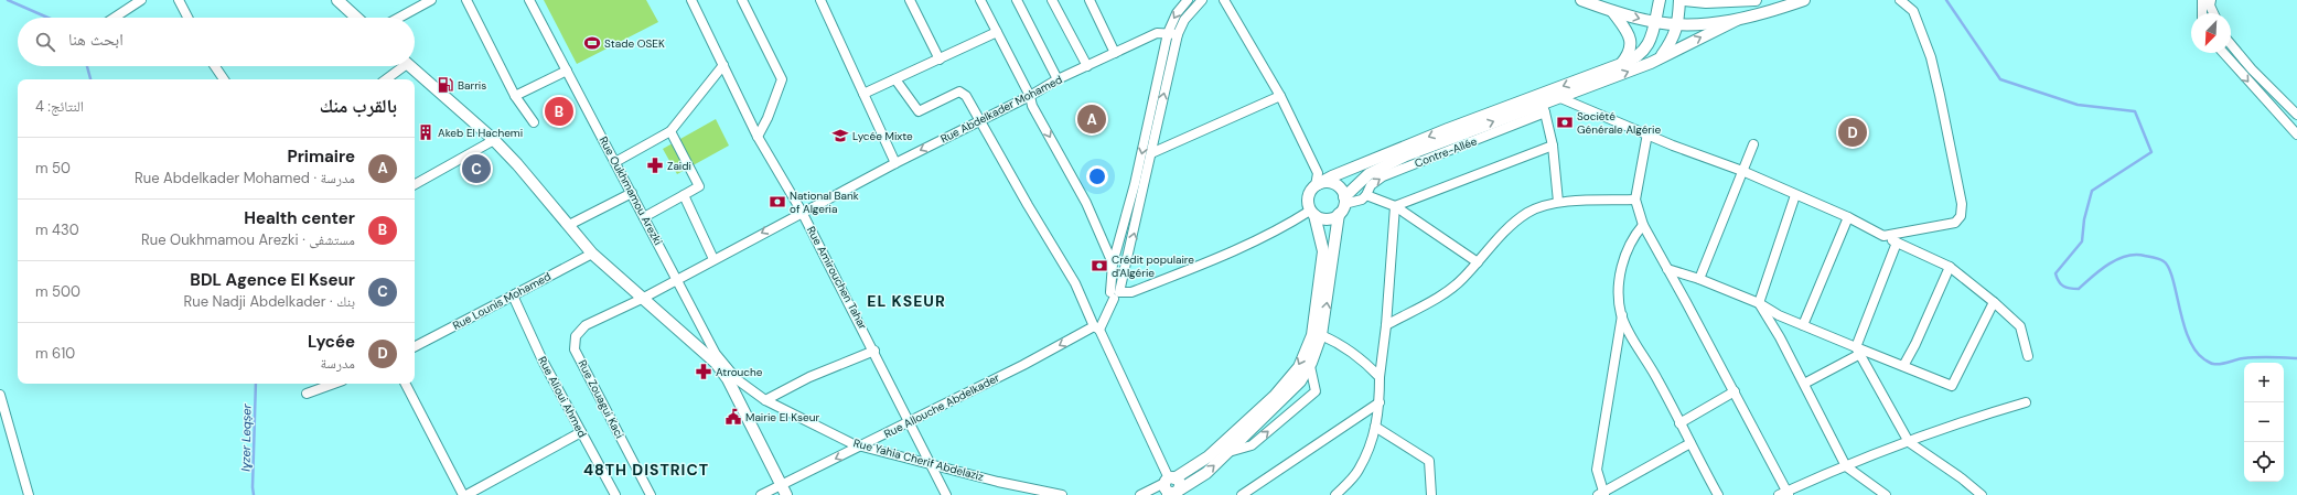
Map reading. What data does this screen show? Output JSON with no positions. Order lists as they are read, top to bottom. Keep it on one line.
{"streets":{"street":["Rue Abdelkader Mohamed","Contre-Allée","Rue Oukhmamou Arezki","Rue Amirouchen Tahar","Rue Lounis Mohamed","Rue Alioui Ahmed","Rue Zouagui Kaci","Rue Allouche Abdelkader","Rue Yahia Cherif Abdelaziz"]},"crossings":[["Rue Abdelkader Mohamed","Rue Amirouchen Tahar"],["Rue Abdelkader Mohamed","Rue Zouagui Kaci"],["Rue Oukhmamou Arezki","Rue Zouagui Kaci"],["Rue Oukhmamou Arezki","Rue Yahia Cherif Abdelaziz"],["Rue Amirouchen Tahar","Rue Allouche Abdelkader"],["Rue Amirouchen Tahar","Rue Yahia Cherif Abdelaziz"],["Rue Lounis Mohamed","Rue Alioui Ahmed"],["Rue Allouche Abdelkader","Rue Yahia Cherif Abdelaziz"]],"one_way":["Rue Allouche Abdelkader"],"districts":["EL KSEUR","48TH DISTRICT"],"water":["Iɣzer Leqṣer"],"places":{"sports":["Stade OSEK"],"fuel station":["Barris"],"bank":["Société Générale Algérie","National Bank of Algeria","Crédit populaire d'Algérie"],"building":["Akeb El Hachemi"],"school or university":["Lycée Mixte"],"pharmacy":["Zaidi","Atrouche"],"public building":["Mairie El Kseur"]},"north":"bottom left","page":{"search":"ابحث هنا","heading":["بالقرب منك","النتائج: 4"],"pins":["B","A","D","C"],"list":[{"mark":"A","name":"Primaire","note":"مدرسة · Rue Abdelkader Mohamed","value":"50 m"},{"mark":"B","name":"Health center","note":"مستشفى · Rue Oukhmamou Arezki","value":"430 m"},{"mark":"C","name":"BDL Agence El Kseur","note":"بنك · Rue Nadji Abdelkader","value":"500 m"},{"mark":"D","name":"Lycée","note":"مدرسة","value":"610 m"}],"map_buttons":["+","−"]}}
